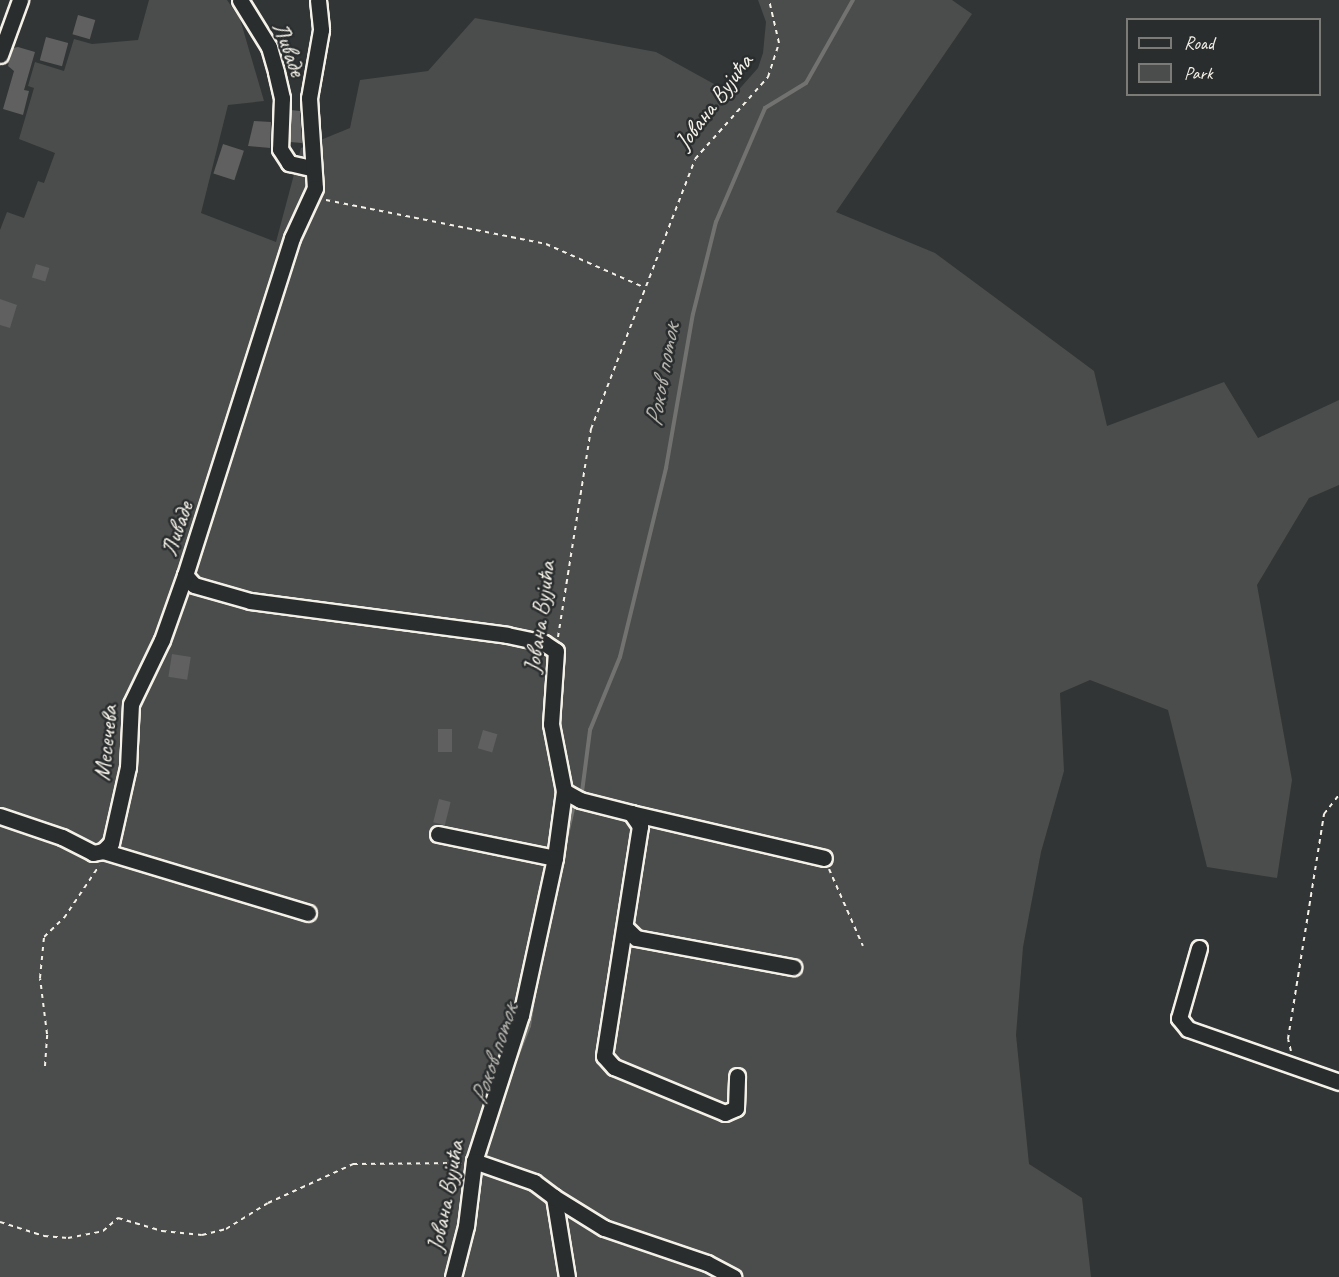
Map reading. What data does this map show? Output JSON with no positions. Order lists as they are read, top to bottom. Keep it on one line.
{"streets":{"street":["Ливаде","Јована Вујића","Месечева"]},"crossings":[["Ливаде","Јована Вујића"],["Ливаде","Месечева"]],"water":["Роков поток"],"legend":["Road","Park"]}
